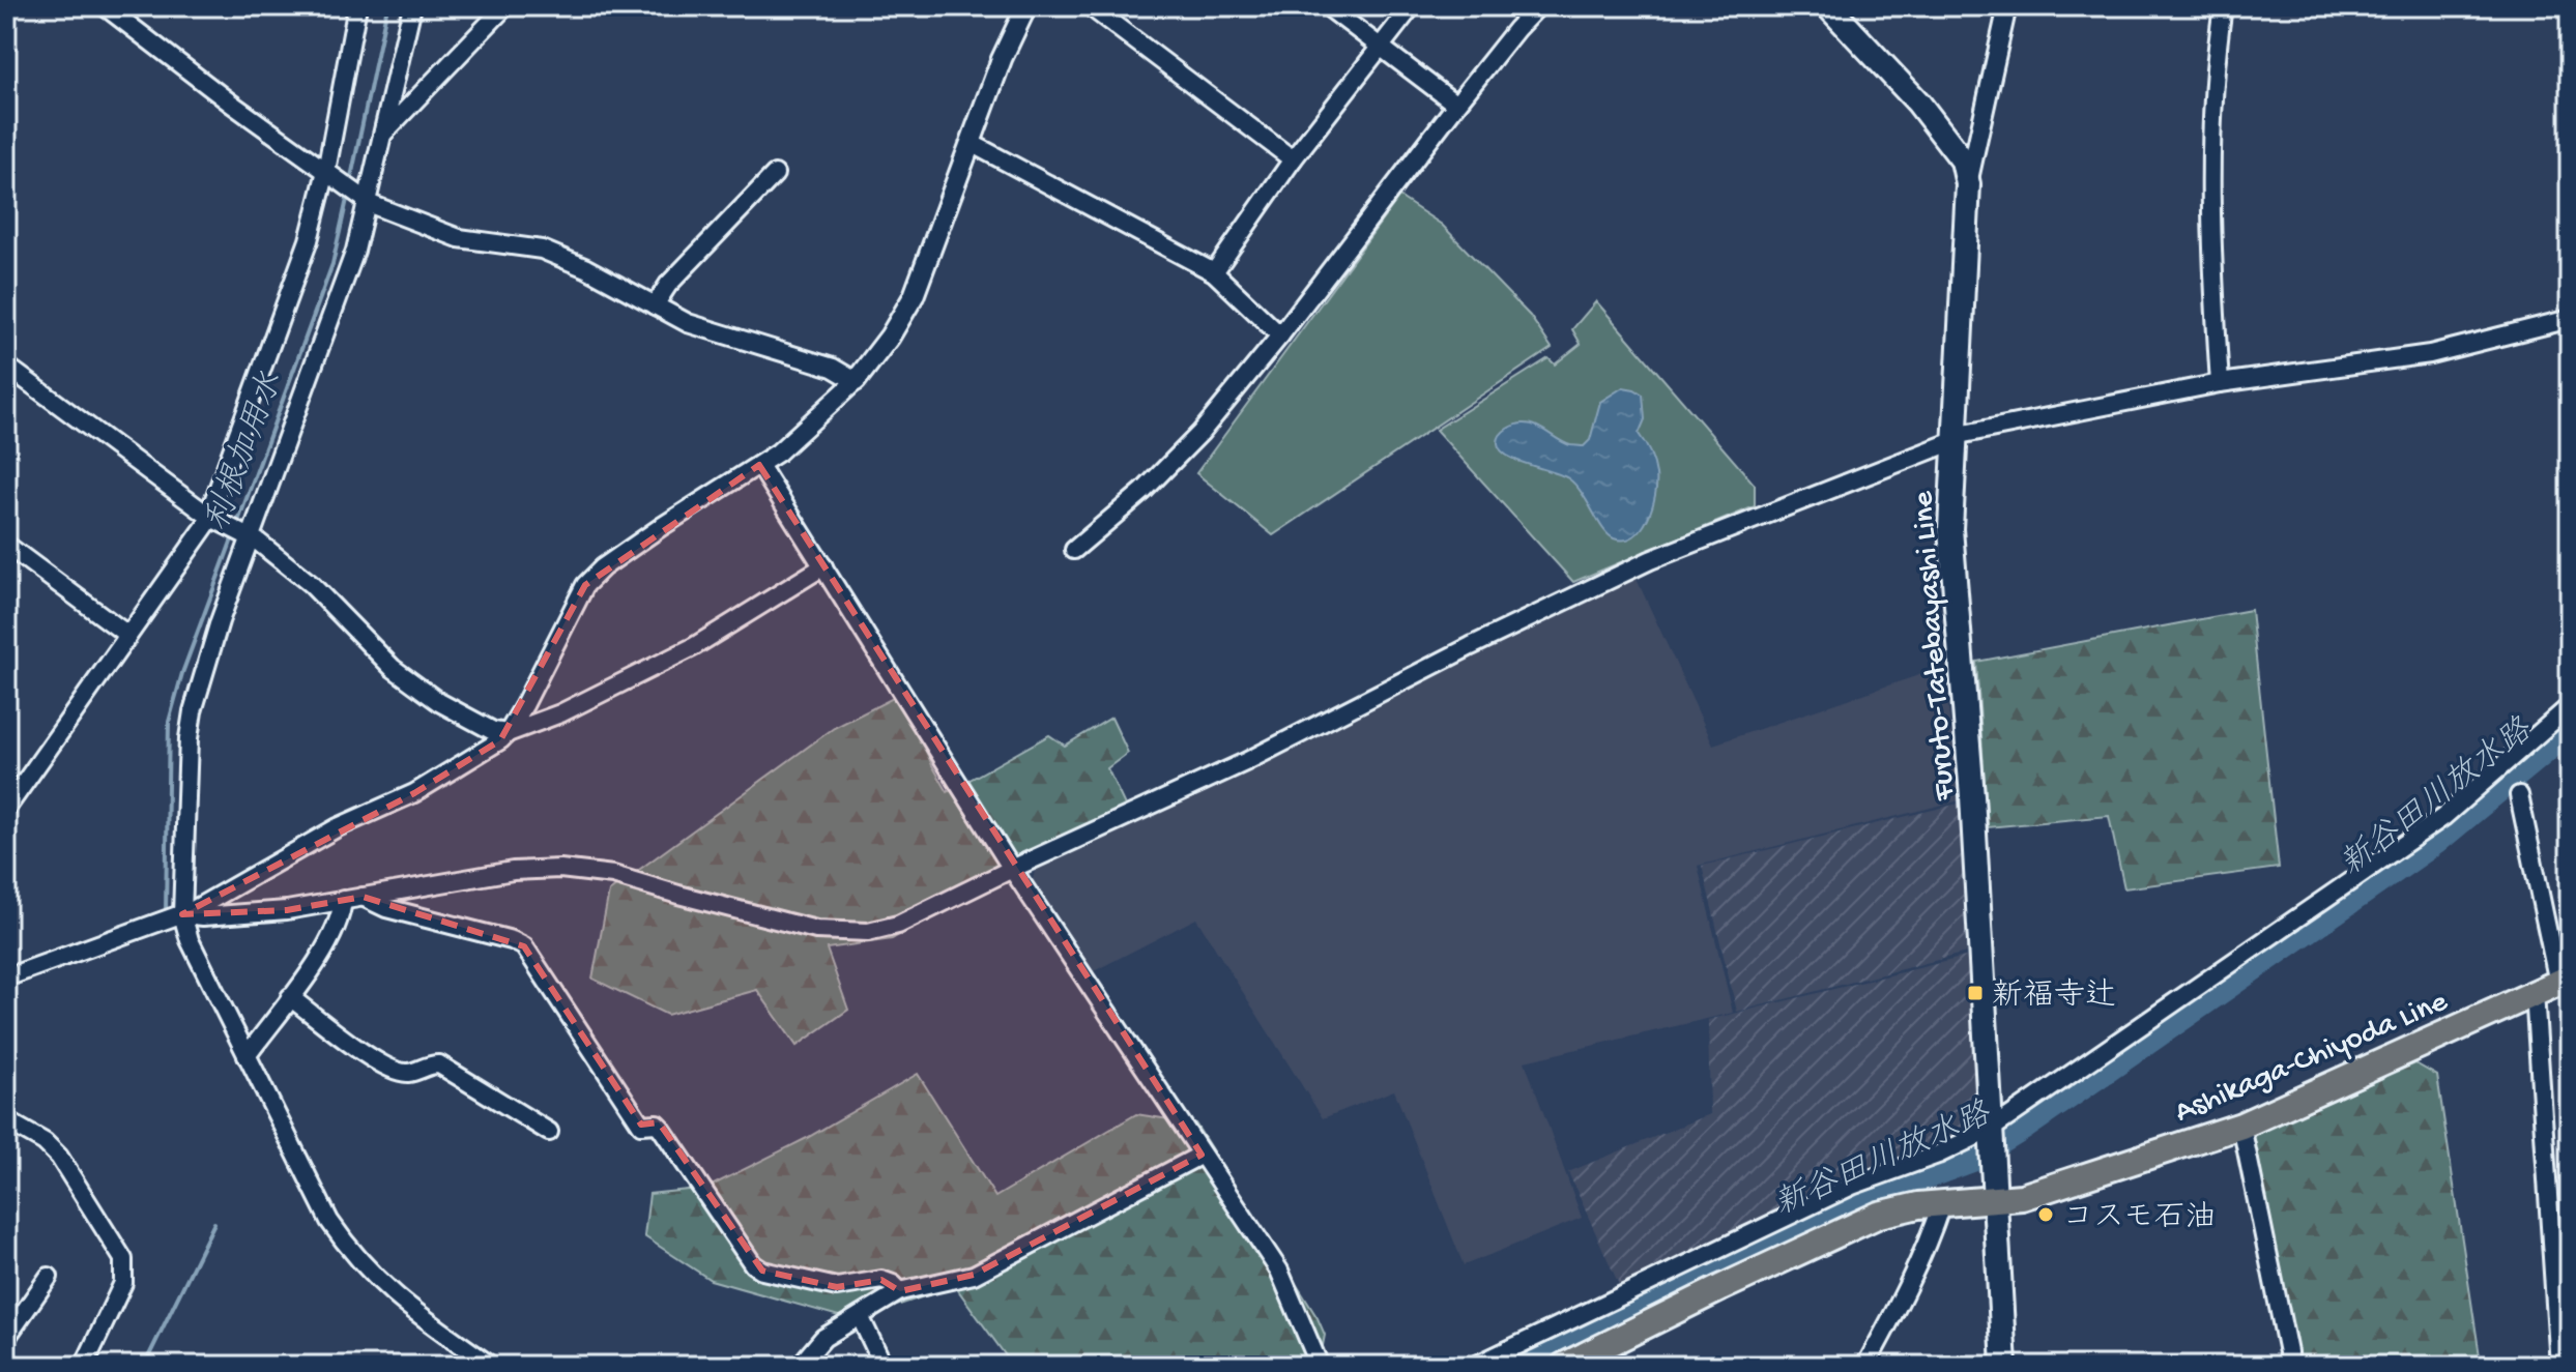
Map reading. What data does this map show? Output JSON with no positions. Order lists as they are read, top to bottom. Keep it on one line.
{"streets":{"main road":["Furuto-Tatebayashi Line","Ashikaga-Chiyoda Line"]},"crossings":[["Furuto-Tatebayashi Line","Ashikaga-Chiyoda Line"]],"water":["利根加用水","新谷田川放水路"],"places":{"transit":["新福寺辻"],"other":["コスモ石油"]}}
